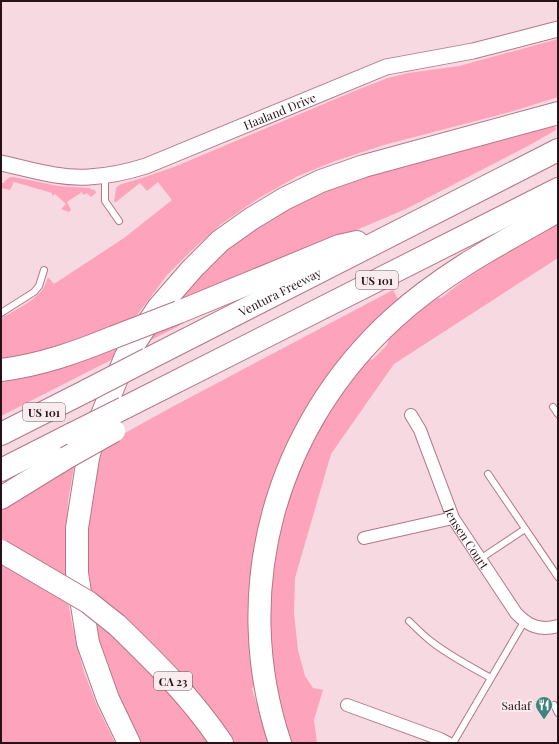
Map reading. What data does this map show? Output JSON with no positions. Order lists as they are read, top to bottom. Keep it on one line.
{"streets":{"highway":["US 101","Ventura Freeway","CA 23"],"street":["Haaland Drive","Jensen Court"]},"places":{"restaurant":["Sadaf"]}}
